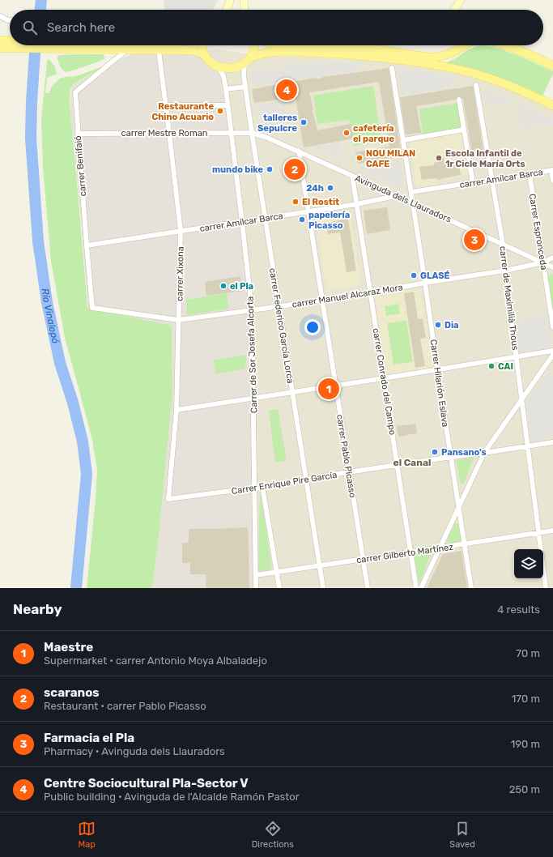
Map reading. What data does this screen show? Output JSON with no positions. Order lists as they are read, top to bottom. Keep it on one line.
{"streets":{"street":["carrer Mestre Roman","carrer Benifaió","carrer Amílcar Barca","Avinguda dels Llauradors","Carrer Espronceda","carrer Xixona","carrer Manuel Alcaraz Mora","carrer de Maximilià Thous","carrer Federico García Lorca","Carrer de Sor Josefa Alcorta","carrer Conrado del Campo","Carrer Hilarión Eslava","carrer Pablo Picasso","Carrer Enrique Pire García","carrer Gilberto Martínez"]},"crossings":[["carrer Mestre Roman","carrer Benifaió"],["carrer Mestre Roman","Avinguda dels Llauradors"],["carrer Mestre Roman","carrer Xixona"],["carrer Mestre Roman","carrer Federico García Lorca"],["carrer Mestre Roman","Carrer de Sor Josefa Alcorta"],["carrer Benifaió","carrer Amílcar Barca"],["carrer Benifaió","carrer Manuel Alcaraz Mora"],["carrer Amílcar Barca","Avinguda dels Llauradors"],["carrer Amílcar Barca","Carrer Espronceda"],["carrer Amílcar Barca","carrer Xixona"],["carrer Amílcar Barca","carrer de Maximilià Thous"],["carrer Amílcar Barca","carrer Federico García Lorca"],["carrer Amílcar Barca","Carrer de Sor Josefa Alcorta"],["carrer Amílcar Barca","carrer Conrado del Campo"],["carrer Amílcar Barca","Carrer Hilarión Eslava"],["carrer Amílcar Barca","carrer Pablo Picasso"],["Avinguda dels Llauradors","Carrer Espronceda"],["Avinguda dels Llauradors","carrer Manuel Alcaraz Mora"],["Avinguda dels Llauradors","carrer de Maximilià Thous"],["Avinguda dels Llauradors","carrer Federico García Lorca"],["Avinguda dels Llauradors","carrer Conrado del Campo"],["Avinguda dels Llauradors","Carrer Hilarión Eslava"],["Avinguda dels Llauradors","carrer Pablo Picasso"],["Carrer Espronceda","carrer Manuel Alcaraz Mora"],["carrer Xixona","carrer Manuel Alcaraz Mora"],["carrer Xixona","Carrer Enrique Pire García"],["carrer Manuel Alcaraz Mora","carrer de Maximilià Thous"],["carrer Manuel Alcaraz Mora","carrer Federico García Lorca"],["carrer Manuel Alcaraz Mora","Carrer de Sor Josefa Alcorta"],["carrer Manuel Alcaraz Mora","carrer Conrado del Campo"],["carrer Manuel Alcaraz Mora","Carrer Hilarión Eslava"],["carrer Manuel Alcaraz Mora","carrer Pablo Picasso"],["carrer de Maximilià Thous","Carrer Enrique Pire García"],["carrer de Maximilià Thous","carrer Gilberto Martínez"],["carrer Federico García Lorca","Carrer Enrique Pire García"],["carrer Federico García Lorca","carrer Gilberto Martínez"],["Carrer de Sor Josefa Alcorta","Carrer Enrique Pire García"],["Carrer de Sor Josefa Alcorta","carrer Gilberto Martínez"],["carrer Conrado del Campo","Carrer Enrique Pire García"],["carrer Conrado del Campo","carrer Gilberto Martínez"],["Carrer Hilarión Eslava","Carrer Enrique Pire García"],["Carrer Hilarión Eslava","carrer Gilberto Martínez"],["carrer Pablo Picasso","Carrer Enrique Pire García"],["carrer Pablo Picasso","carrer Gilberto Martínez"]],"districts":["el Canal"],"water":["Río Vinalopó"],"places":["Restaurante Chino Acuario","talleres Sepulcre","cafetería el parque","NOU MILAN CAFE","Escola Infantil de 1r Cicle María Orts","mundo bike","24h","El Rostit","papelería Picasso","GLASÉ","el Pla","Dia","CAI","Pansano's"],"page":{"search":"Search here","pins":["4","2","3","1"],"heading":["Nearby","4 results"],"list":[{"mark":"1","name":"Maestre","note":"Supermarket · carrer Antonio Moya Albaladejo","value":"70 m"},{"mark":"2","name":"scaranos","note":"Restaurant · carrer Pablo Picasso","value":"170 m"},{"mark":"3","name":"Farmacia el Pla","note":"Pharmacy · Avinguda dels Llauradors","value":"190 m"},{"mark":"4","name":"Centre Sociocultural Pla-Sector V","note":"Public building · Avinguda de l'Alcalde Ramón Pastor","value":"250 m"}],"nav":["Map","Directions","Saved"]}}
